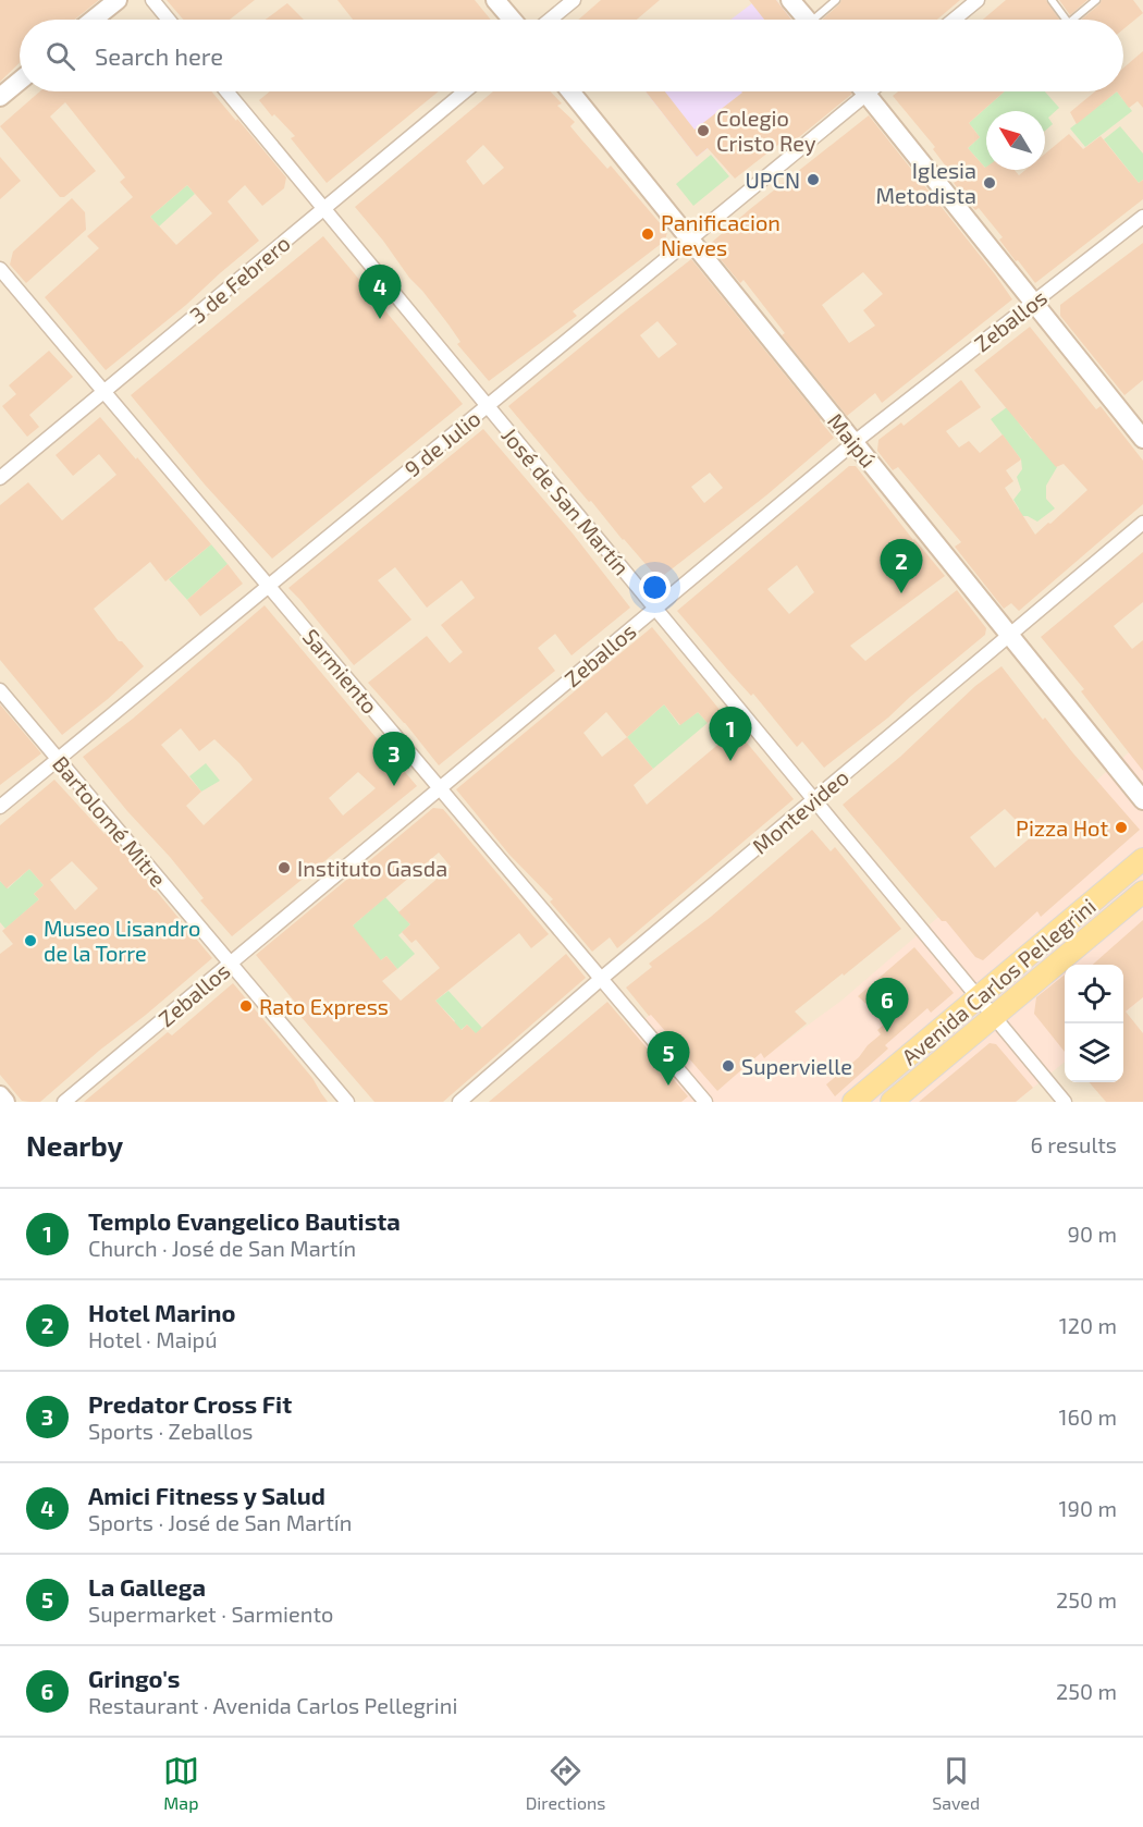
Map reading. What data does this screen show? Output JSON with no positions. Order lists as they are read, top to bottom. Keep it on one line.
{"streets":{"main road":["Maipú","Avenida Carlos Pellegrini"],"street":["3 de Febrero","Zeballos","9 de Julio","José de San Martín","Sarmiento","Montevideo","Bartolomé Mitre"]},"crossings":[["3 de Febrero","José de San Martín"],["3 de Febrero","Sarmiento"],["Zeballos","Maipú"],["Zeballos","José de San Martín"],["Zeballos","Sarmiento"],["Zeballos","Bartolomé Mitre"],["Maipú","9 de Julio"],["Maipú","Montevideo"],["9 de Julio","José de San Martín"],["9 de Julio","Sarmiento"],["9 de Julio","Bartolomé Mitre"],["José de San Martín","Montevideo"],["José de San Martín","Avenida Carlos Pellegrini"],["Sarmiento","Montevideo"]],"places":["Colegio Cristo Rey","UPCN","Iglesia Metodista","Panificacion Nieves","Pizza Hot","Instituto Gasda","Museo Lisandro de la Torre","Rato Express","Supervielle"],"north":"top left","page":{"search":"Search here","pins":["4","2","1","3","6","5"],"heading":["Nearby","6 results"],"list":[{"mark":"1","name":"Templo Evangelico Bautista","note":"Church · José de San Martín","value":"90 m"},{"mark":"2","name":"Hotel Marino","note":"Hotel · Maipú","value":"120 m"},{"mark":"3","name":"Predator Cross Fit","note":"Sports · Zeballos","value":"160 m"},{"mark":"4","name":"Amici Fitness y Salud","note":"Sports · José de San Martín","value":"190 m"},{"mark":"5","name":"La Gallega","note":"Supermarket · Sarmiento","value":"250 m"},{"mark":"6","name":"Gringo's","note":"Restaurant · Avenida Carlos Pellegrini","value":"250 m"}],"nav":["Map","Directions","Saved"]}}
